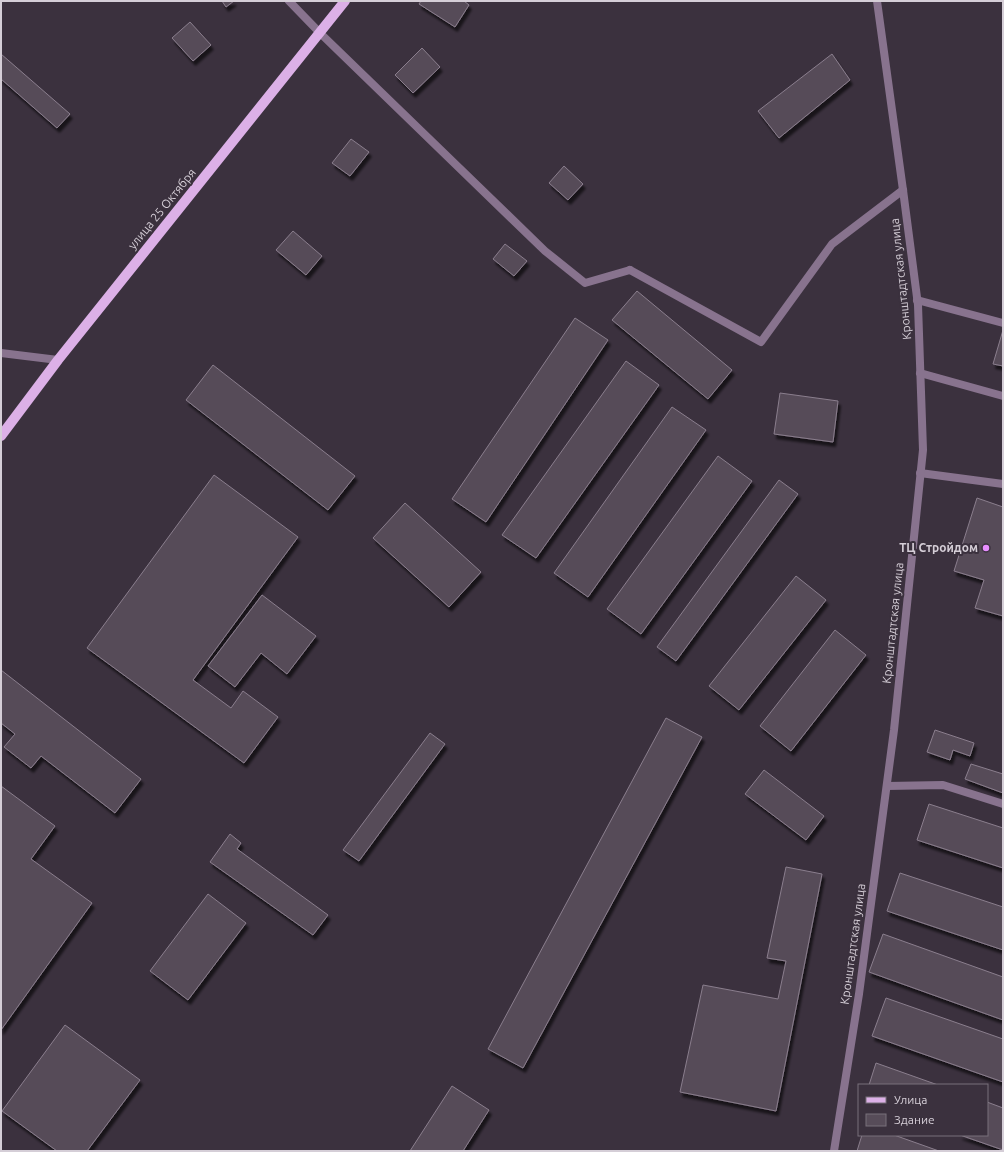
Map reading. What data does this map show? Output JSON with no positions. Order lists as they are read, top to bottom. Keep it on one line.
{"streets":{"main road":["улица 25 Октября"],"street":["Кронштадтская улица"]},"places":["ТЦ Стройдом"],"legend":["Улица","Здание"]}
